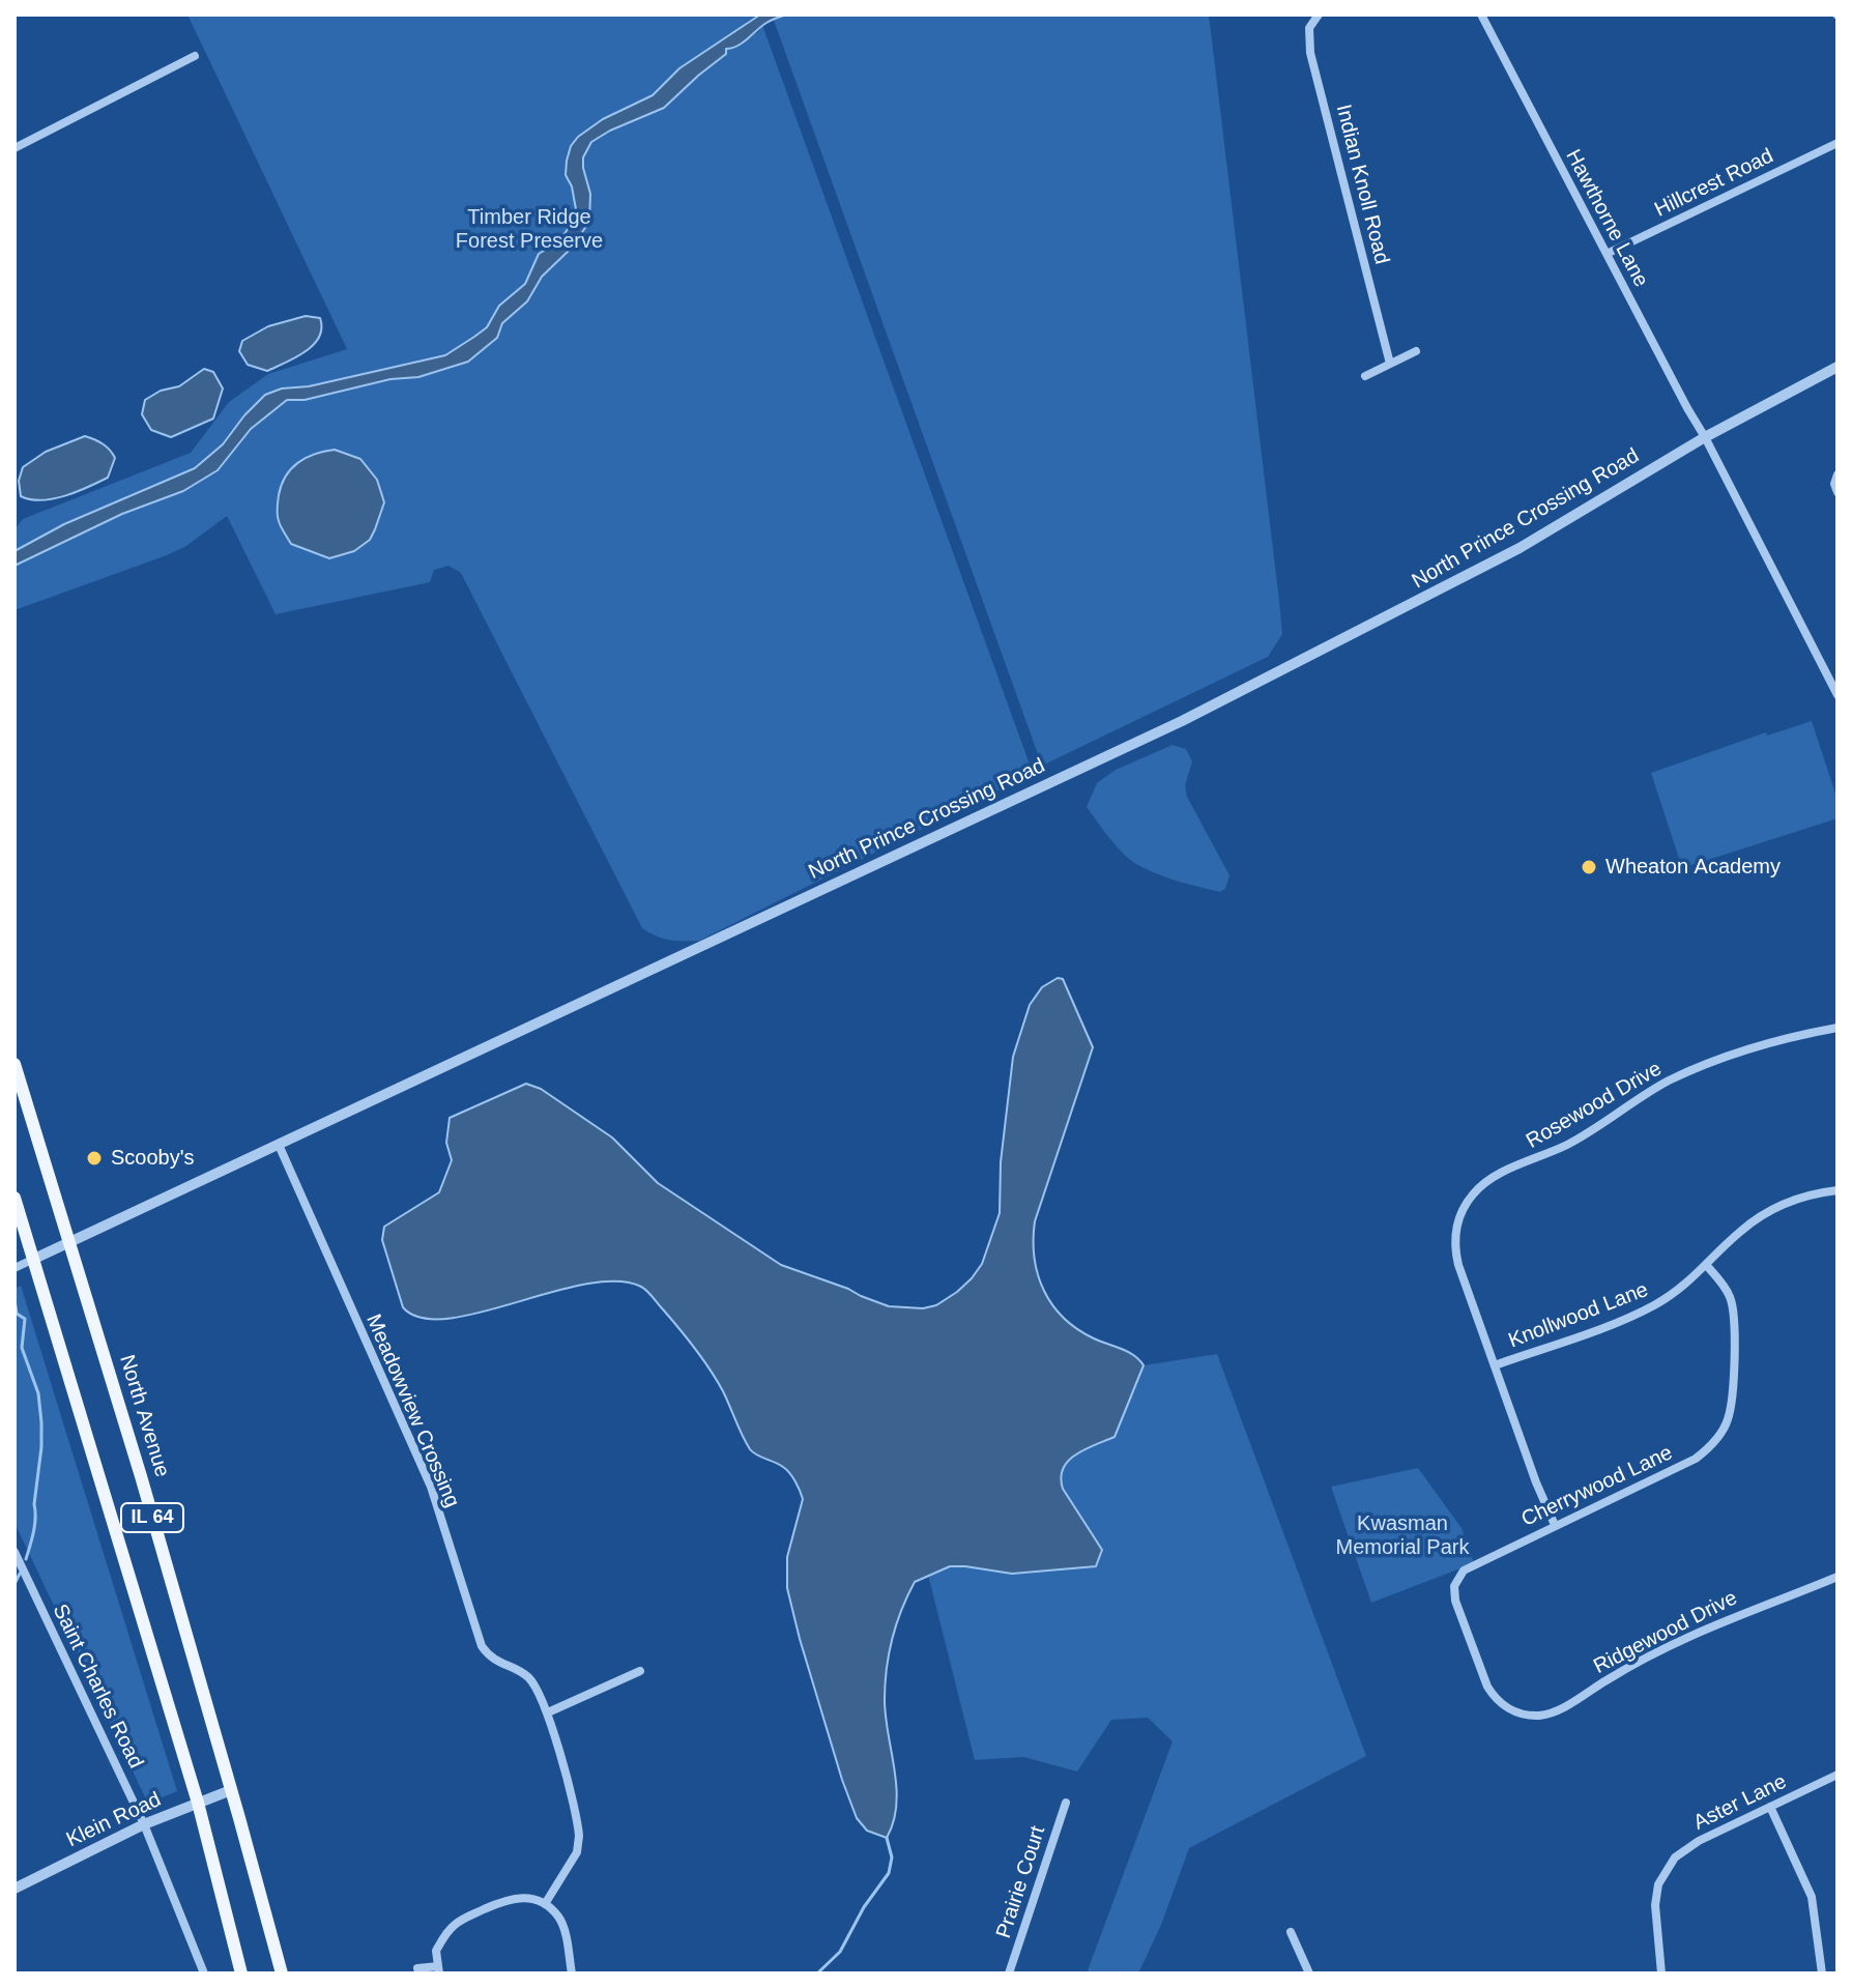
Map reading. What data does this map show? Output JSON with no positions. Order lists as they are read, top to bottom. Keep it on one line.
{"streets":{"main road":["North Avenue","IL 64"],"street":["Hillcrest Road","Indian Knoll Road","Hawthorne Lane","North Prince Crossing Road","Rosewood Drive","Knollwood Lane","Meadowview Crossing","Cherrywood Lane","Ridgewood Drive","Saint Charles Road","Aster Lane","Klein Road","Prairie Court"]},"crossings":[["Hillcrest Road","Hawthorne Lane"],["Hawthorne Lane","North Prince Crossing Road"],["North Prince Crossing Road","Meadowview Crossing"],["North Prince Crossing Road","North Avenue"],["North Prince Crossing Road","IL 64"],["Rosewood Drive","Knollwood Lane"],["Rosewood Drive","Cherrywood Lane"],["Knollwood Lane","Cherrywood Lane"],["North Avenue","Klein Road"],["Cherrywood Lane","Ridgewood Drive"],["IL 64","Klein Road"],["Saint Charles Road","Klein Road"]],"parks":["Timber Ridge Forest Preserve","Kwasman Memorial Park"],"places":["Wheaton Academy","Scooby's"]}
